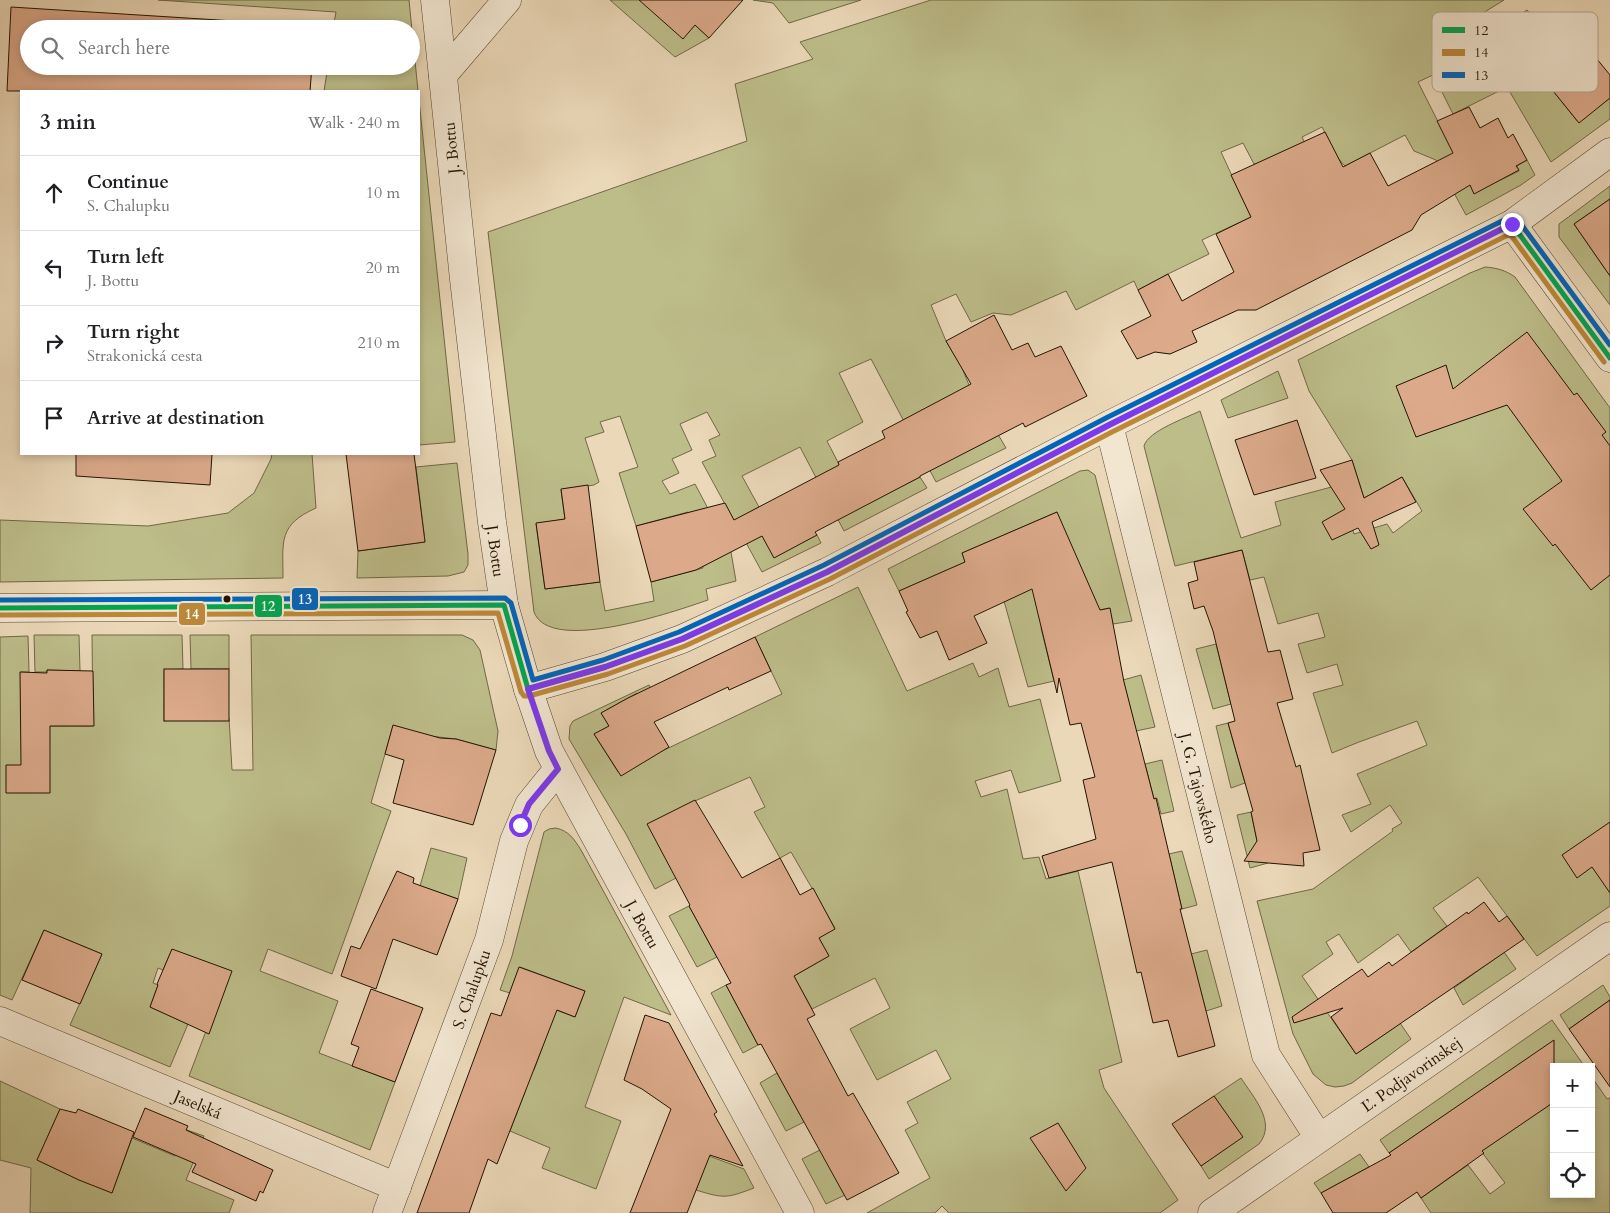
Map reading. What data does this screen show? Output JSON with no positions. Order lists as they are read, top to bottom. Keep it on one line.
{"streets":{"street":["J. Bottu","J. G. Tajovského","S. Chalupku","Ľ. Podjavorinskej","Jaselská"]},"crossings":[["J. Bottu","S. Chalupku"],["J. G. Tajovského","Ľ. Podjavorinskej"],["S. Chalupku","Jaselská"]],"lines":["transit line 13","transit line 12","transit line 14"],"legend":["12","14","13"],"page":{"search":"Search here","heading":["3 min","Walk · 240 m"],"list":[["Continue","S. Chalupku","10 m"],["Turn left","J. Bottu","20 m"],["Turn right","Strakonická cesta","210 m"],"Arrive at destination"],"map_buttons":["+","−"]}}
